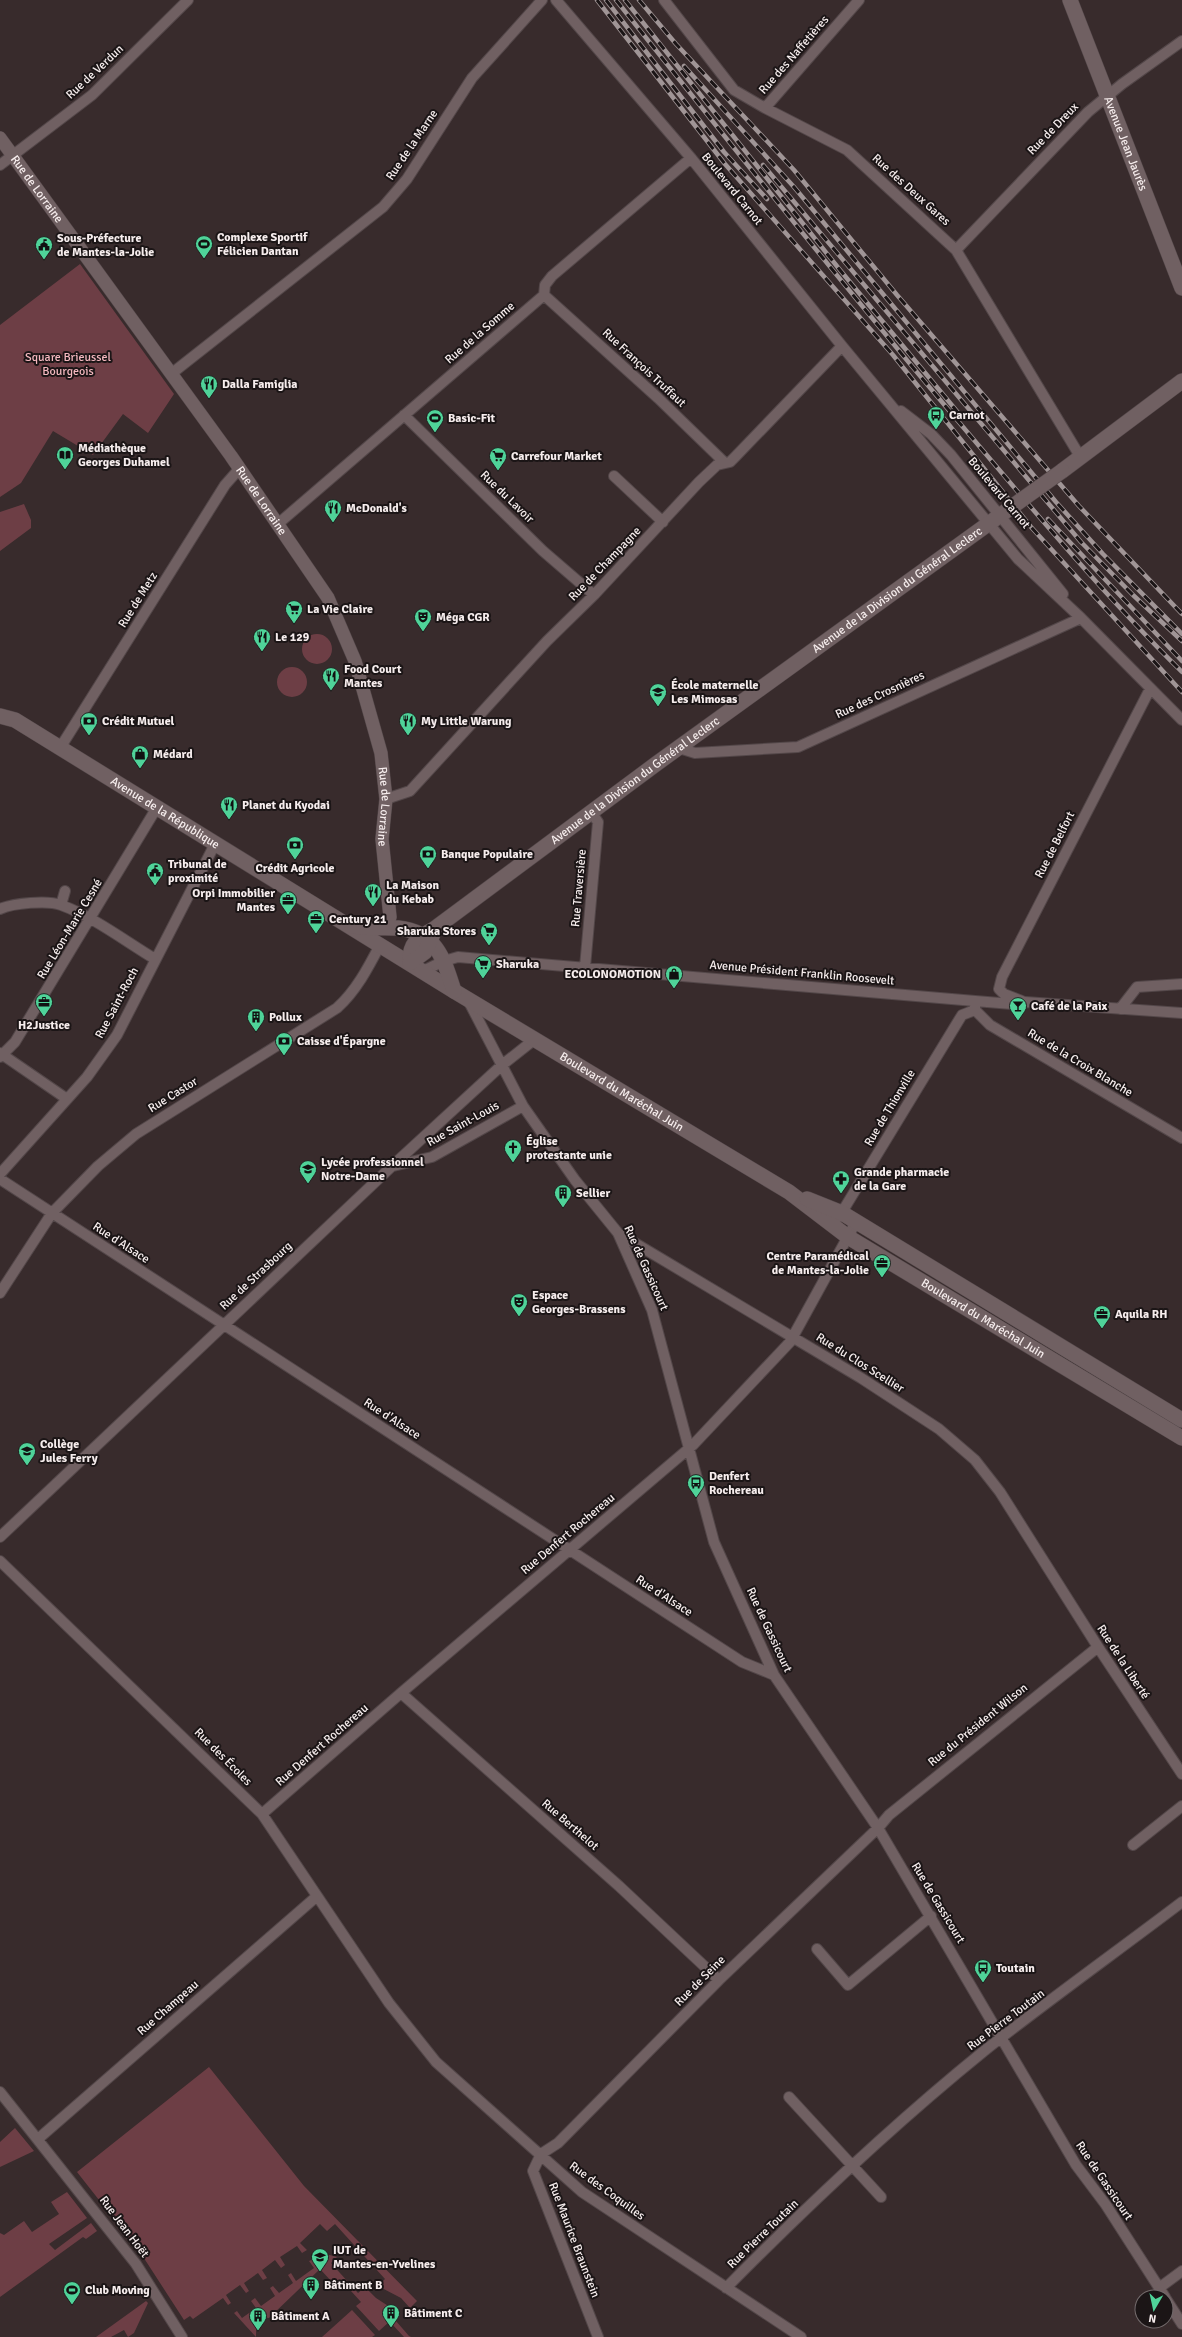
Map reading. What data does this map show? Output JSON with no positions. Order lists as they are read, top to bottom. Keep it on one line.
{"streets":{"main road":["Avenue Jean Jaurès","Rue de Lorraine","Avenue de la Division du Général Leclerc","Avenue de la République","Boulevard du Maréchal Juin"],"street":["Rue des Naffetières","Rue de Verdun","Rue de Dreux","Rue de la Marne","Boulevard Carnot","Rue des Deux Gares","Rue de la Somme","Rue François Truffaut","Rue du Lavoir","Rue de Champagne","Rue de Metz","Rue des Crosnières","Rue de Belfort","Rue Traversière","Rue Léon-Marie Cesné","Avenue Président Franklin Roosevelt","Rue Saint-Roch","Rue de la Croix Blanche","Rue Castor","Rue de Thionville","Rue Saint-Louis","Rue d'Alsace","Rue de Gassicourt","Rue de Strasbourg","Rue du Clos Scellier","Rue Denfert Rochereau","Rue de la Liberté","Rue du Président Wilson","Rue des Écoles","Rue Berthelot","Rue de Seine","Rue Champeau","Rue Pierre Toutain","Rue des Coquilles","Rue Jean Hoët","Rue Maurice Braunstein"]},"crossings":[["Rue des Naffetières","Rue des Deux Gares"],["Rue de Verdun","Rue de Lorraine"],["Rue de Dreux","Avenue Jean Jaurès"],["Rue de Dreux","Rue des Deux Gares"],["Rue de la Marne","Rue de Lorraine"],["Rue de Lorraine","Rue de la Somme"],["Rue de Lorraine","Rue de Champagne"],["Rue de Lorraine","Rue de Metz"],["Rue de Lorraine","Avenue de la République"],["Rue de Lorraine","Rue Castor"],["Boulevard Carnot","Rue de la Somme"],["Boulevard Carnot","Rue de Champagne"],["Boulevard Carnot","Avenue de la Division du Général Leclerc"],["Boulevard Carnot","Rue des Crosnières"],["Boulevard Carnot","Rue de Belfort"],["Rue des Deux Gares","Avenue de la Division du Général Leclerc"],["Rue de la Somme","Rue François Truffaut"],["Rue de la Somme","Rue du Lavoir"],["Rue François Truffaut","Rue de Champagne"],["Rue du Lavoir","Rue de Champagne"],["Avenue de la Division du Général Leclerc","Rue des Crosnières"],["Avenue de la Division du Général Leclerc","Avenue de la République"],["Avenue de la Division du Général Leclerc","Rue Traversière"],["Avenue de la Division du Général Leclerc","Boulevard du Maréchal Juin"],["Rue de Metz","Avenue de la République"],["Avenue de la République","Rue Léon-Marie Cesné"],["Avenue de la République","Rue Saint-Roch"],["Avenue de la République","Boulevard du Maréchal Juin"],["Avenue de la République","Rue Castor"],["Rue de Belfort","Avenue Président Franklin Roosevelt"],["Rue Traversière","Avenue Président Franklin Roosevelt"],["Avenue Président Franklin Roosevelt","Rue de la Croix Blanche"],["Avenue Président Franklin Roosevelt","Boulevard du Maréchal Juin"],["Avenue Président Franklin Roosevelt","Rue de Thionville"],["Rue de la Croix Blanche","Rue de Thionville"],["Boulevard du Maréchal Juin","Rue de Thionville"],["Boulevard du Maréchal Juin","Rue de Gassicourt"],["Boulevard du Maréchal Juin","Rue de Strasbourg"],["Boulevard du Maréchal Juin","Rue Denfert Rochereau"],["Rue Castor","Rue d'Alsace"],["Rue Saint-Louis","Rue de Gassicourt"],["Rue Saint-Louis","Rue de Strasbourg"],["Rue d'Alsace","Rue de Gassicourt"],["Rue d'Alsace","Rue de Strasbourg"],["Rue d'Alsace","Rue Denfert Rochereau"],["Rue de Gassicourt","Rue de Strasbourg"],["Rue de Gassicourt","Rue du Clos Scellier"],["Rue de Gassicourt","Rue Denfert Rochereau"],["Rue de Gassicourt","Rue du Président Wilson"],["Rue de Gassicourt","Rue de Seine"],["Rue de Gassicourt","Rue Pierre Toutain"],["Rue du Clos Scellier","Rue Denfert Rochereau"],["Rue du Clos Scellier","Rue de la Liberté"],["Rue Denfert Rochereau","Rue des Écoles"],["Rue Denfert Rochereau","Rue Berthelot"],["Rue de la Liberté","Rue du Président Wilson"],["Rue du Président Wilson","Rue de Seine"],["Rue des Écoles","Rue Champeau"],["Rue des Écoles","Rue des Coquilles"],["Rue Berthelot","Rue de Seine"],["Rue de Seine","Rue des Coquilles"],["Rue de Seine","Rue Maurice Braunstein"],["Rue Champeau","Rue Jean Hoët"],["Rue Pierre Toutain","Rue des Coquilles"],["Rue des Coquilles","Rue Maurice Braunstein"]],"parks":["Square Brieussel Bourgeois"],"places":{"sports":["Complexe Sportif Félicien Dantan","Basic-Fit","Club Moving"],"public building":["Sous-Préfecture de Mantes-la-Jolie","Tribunal de proximité"],"restaurant":["Dalla Famiglia","McDonald's","Le 129","Food Court Mantes","My Little Warung","Planet du Kyodai","La Maison du Kebab"],"bus stop":["Carnot","Denfert Rochereau","Toutain"],"library":["Médiathèque Georges Duhamel"],"supermarket":["Carrefour Market","La Vie Claire","Sharuka Stores","Sharuka"],"theatre":["Méga CGR","Espace Georges-Brassens"],"school or university":["École maternelle Les Mimosas","Lycée professionnel Notre-Dame","Collège Jules Ferry","IUT de Mantes-en-Yvelines"],"bank":["Crédit Mutuel","Crédit Agricole","Banque Populaire","Caisse d'Épargne"],"shop":["Médard","ECOLONOMOTION"],"office":["Orpi Immobilier Mantes","Century 21","H2Justice","Centre Paramédical de Mantes-la-Jolie","Aquila RH"],"bar":["Café de la Paix"],"building":["Pollux","Sellier","Bâtiment B","Bâtiment C","Bâtiment A"],"church":["Église protestante unie"],"pharmacy":["Grande pharmacie de la Gare"]},"north":"bottom"}
